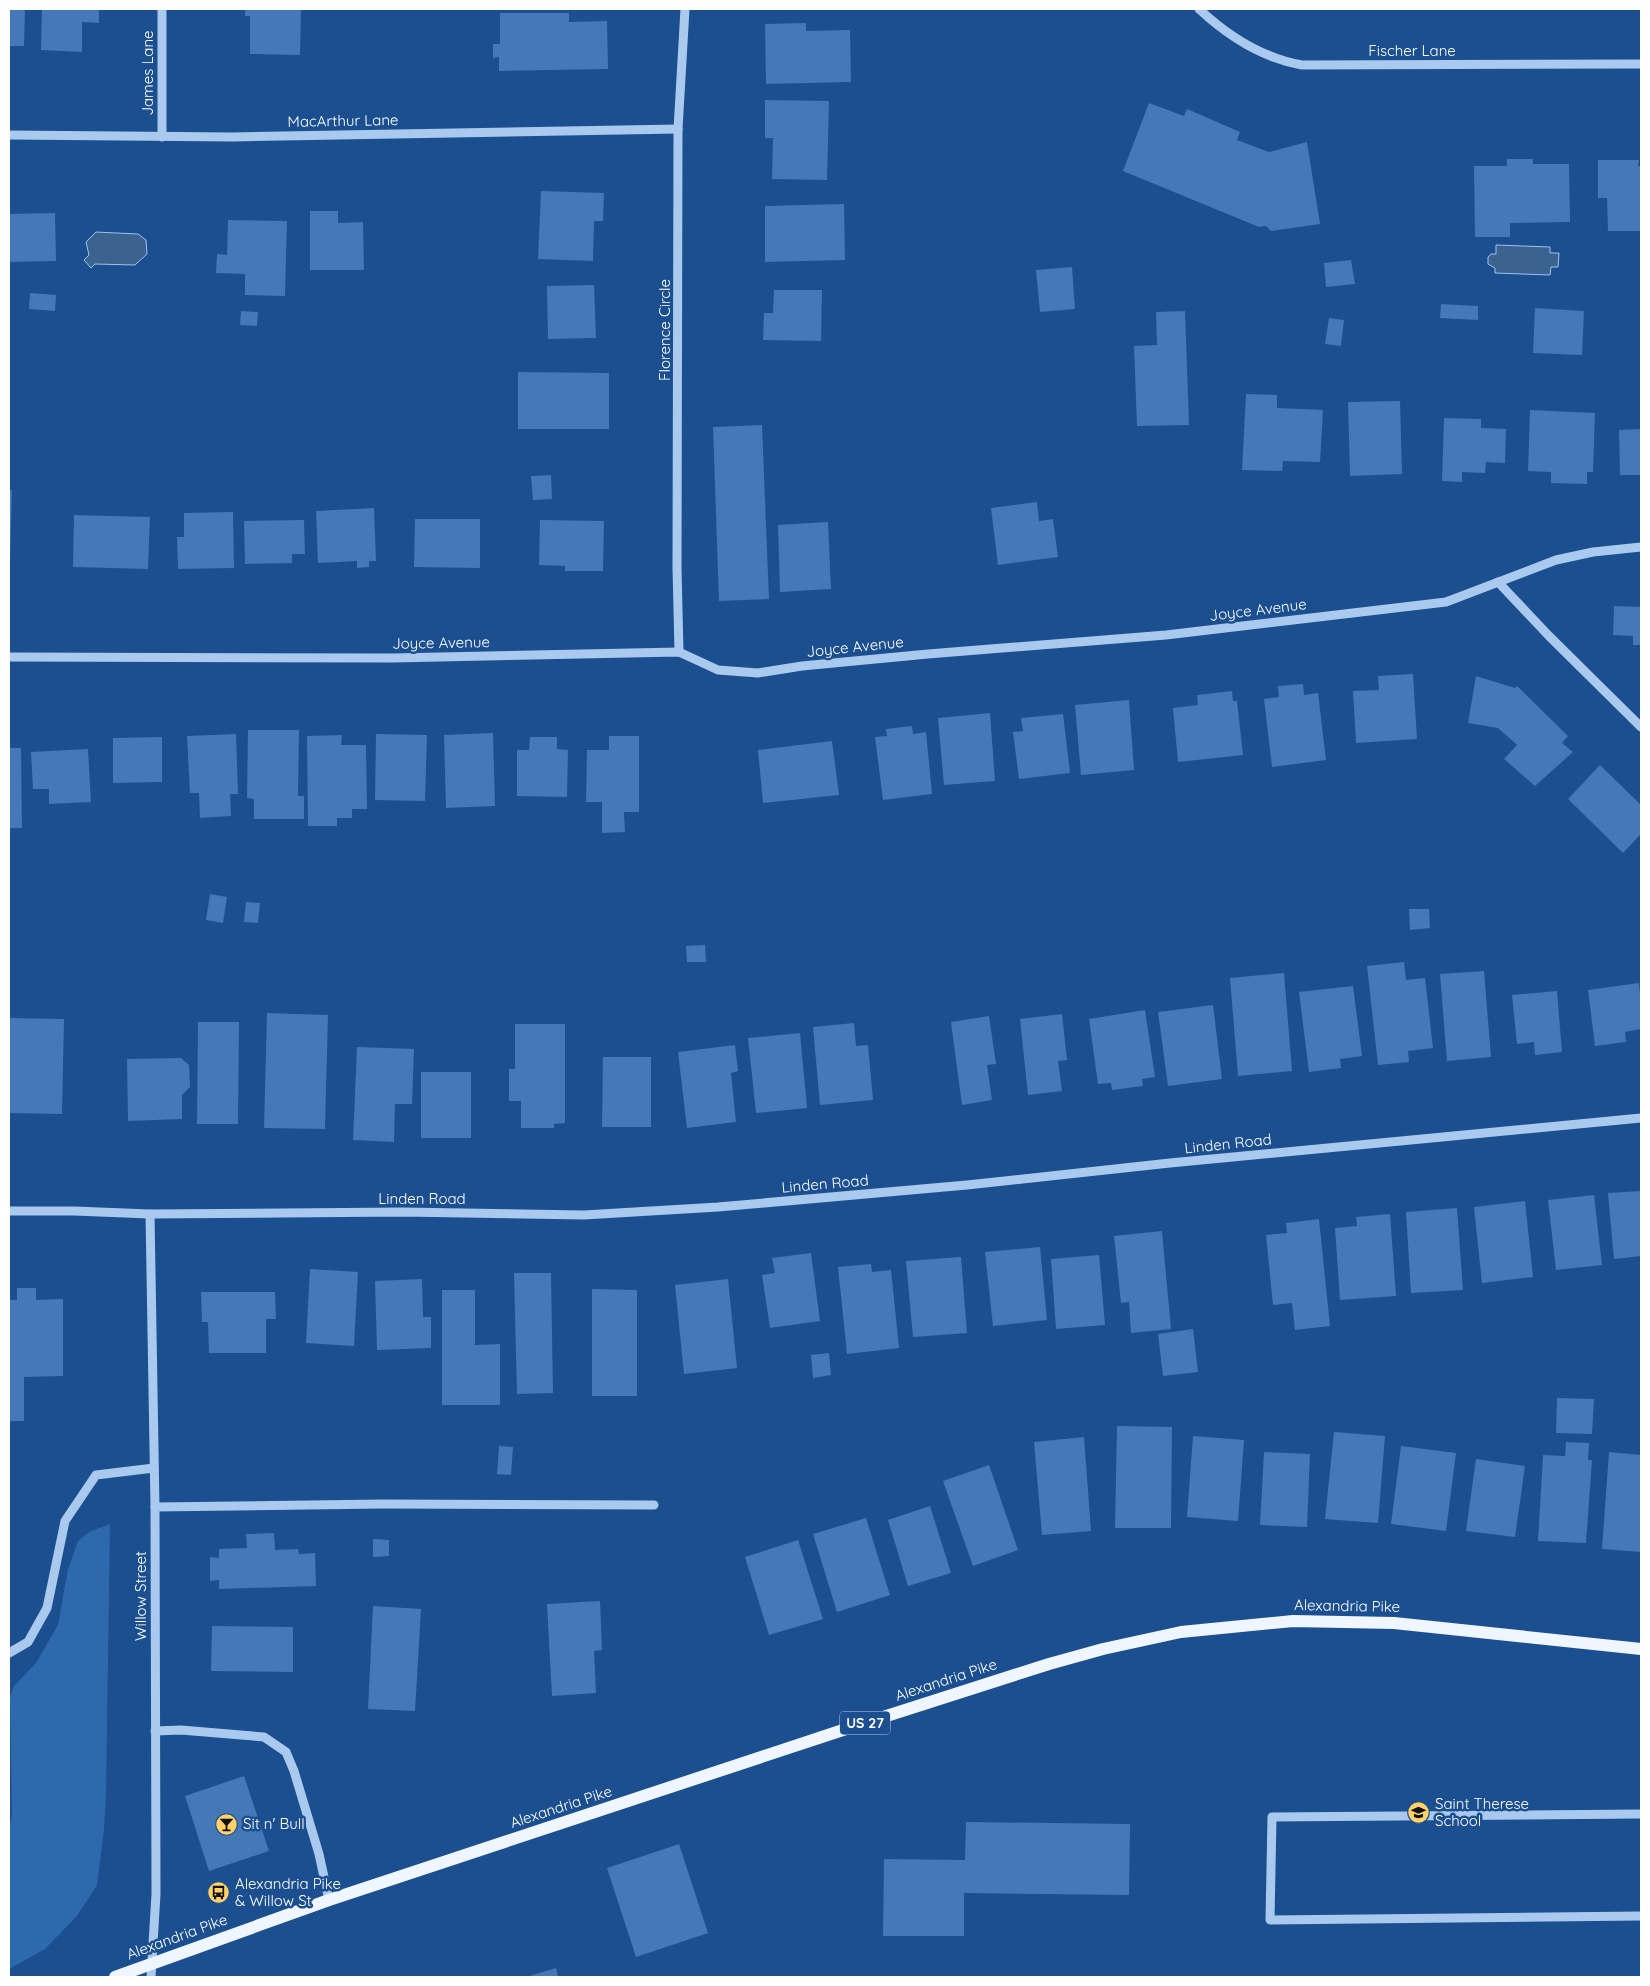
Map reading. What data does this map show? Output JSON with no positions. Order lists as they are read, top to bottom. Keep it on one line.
{"streets":{"main road":["Alexandria Pike","US 27"],"street":["Fischer Lane","James Lane","MacArthur Lane","Florence Circle","Joyce Avenue","Linden Road","Willow Street"]},"crossings":[["James Lane","MacArthur Lane"],["MacArthur Lane","Florence Circle"],["Florence Circle","Joyce Avenue"],["Linden Road","Willow Street"],["Willow Street","Alexandria Pike"]],"places":{"school or university":["Saint Therese School"],"bar":["Sit n' Bull"],"bus stop":["Alexandria Pike & Willow St"]}}
